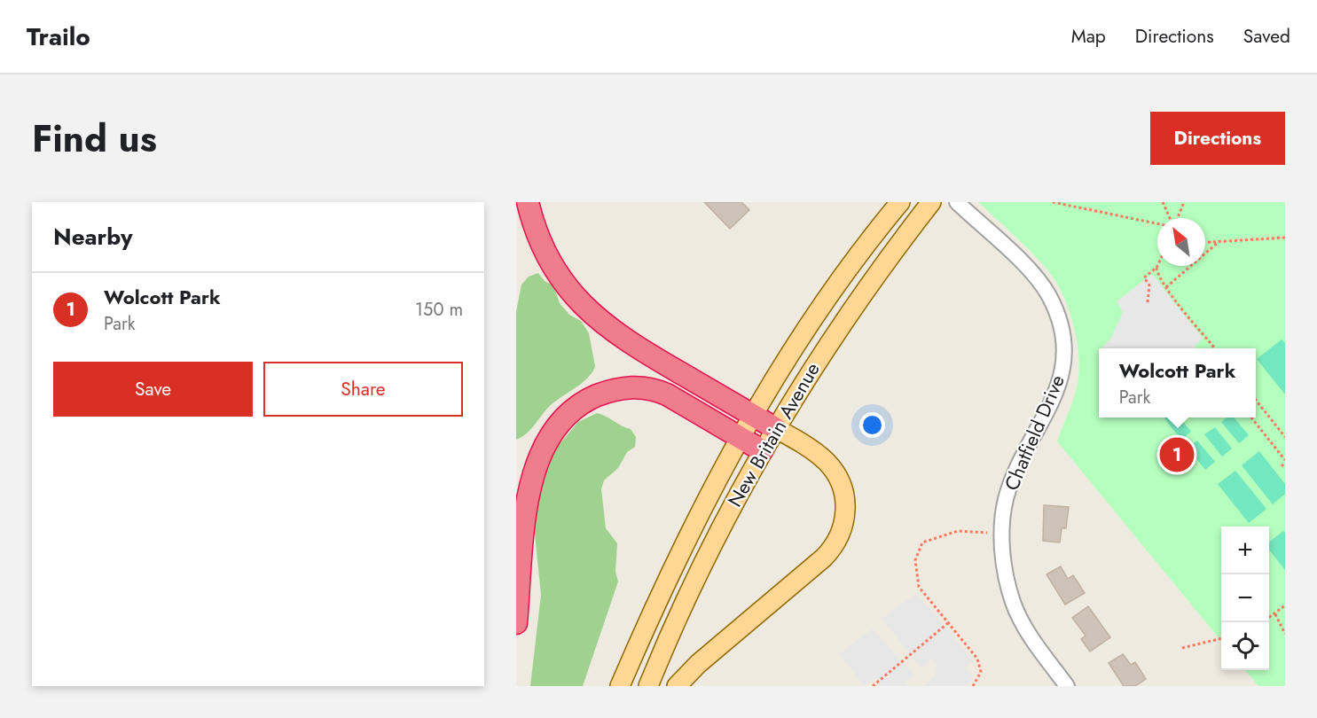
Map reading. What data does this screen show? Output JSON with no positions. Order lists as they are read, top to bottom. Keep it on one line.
{"streets":{"main road":["New Britain Avenue"],"street":["Chatfield Drive"]},"north":"top left","page":{"header":"Trailo","nav":["Map","Directions","Saved"],"title":"Find us","buttons":["Directions",["Save","Share"]],"heading":"Nearby","list":[{"mark":"1","name":"Wolcott Park","note":"Park","value":"150 m"}],"popup":["Wolcott Park","Park"],"pins":"1","map_buttons":["+","−"]}}
